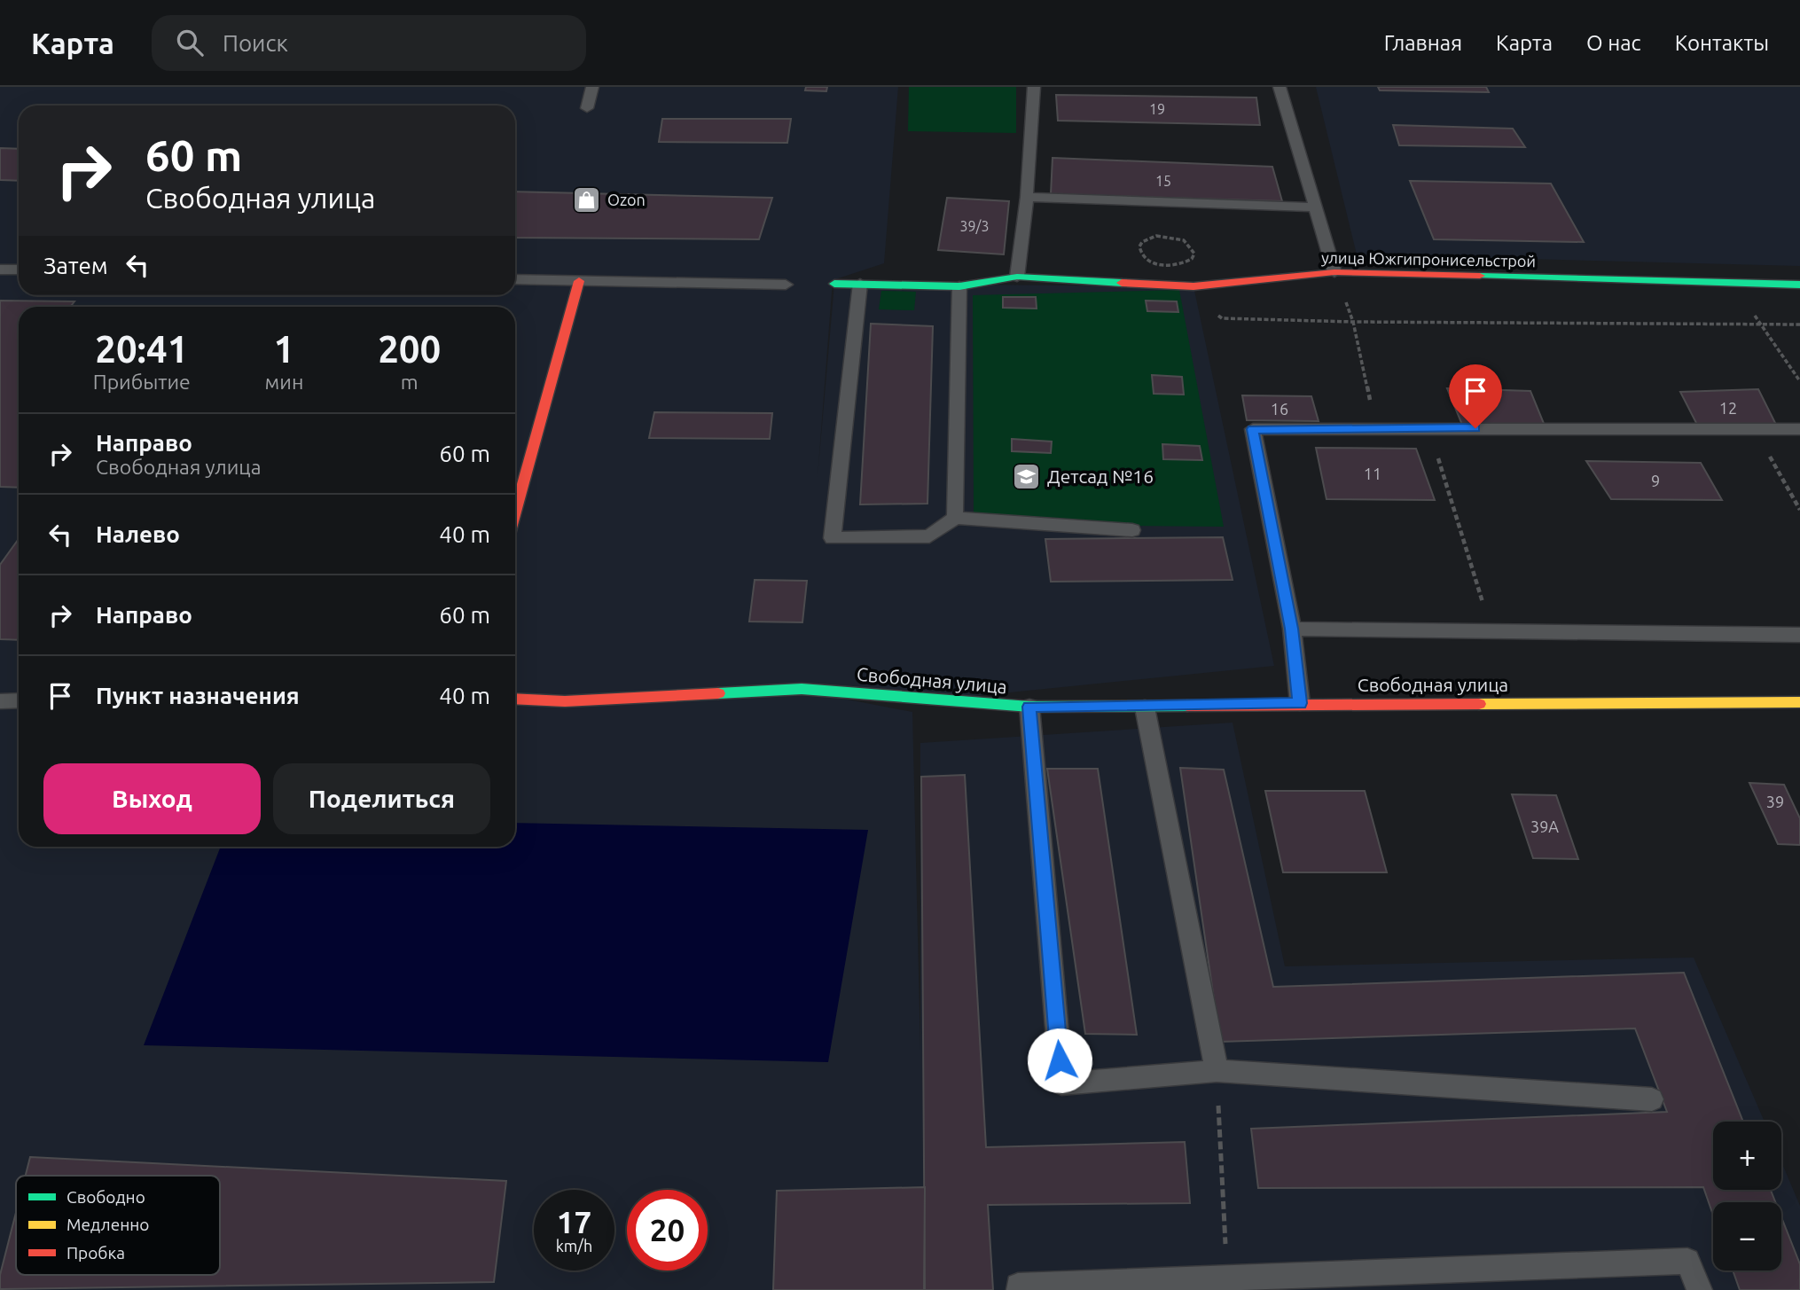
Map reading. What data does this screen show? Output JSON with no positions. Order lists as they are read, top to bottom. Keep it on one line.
{"streets":{"street":["улица Южгипронисельстрой","Свободная улица"]},"places":{"shop":["Ozon"],"school or university":["Детсад №16"]},"house_numbers":["19","15","39/3","12","16","11","9","39","39А"],"legend":["Свободно","Медленно","Пробка"],"page":{"header":"Карта","search":"Поиск","nav":["Главная","Карта","О нас","Контакты"],"turn":["60 m","Свободная улица"],"then":"Затем","eta":["20:41","Прибытие","1","мин","200","m"],"list":[{"name":"Направо","note":"Свободная улица","value":"60 m"},{"name":"Налево","value":"40 m"},{"name":"Направо","value":"60 m"},{"name":"Пункт назначения","value":"40 m"}],"buttons":["Выход","Поделиться"],"map_buttons":["+","−"],"speed":"17 km/h","limit":"20"}}
